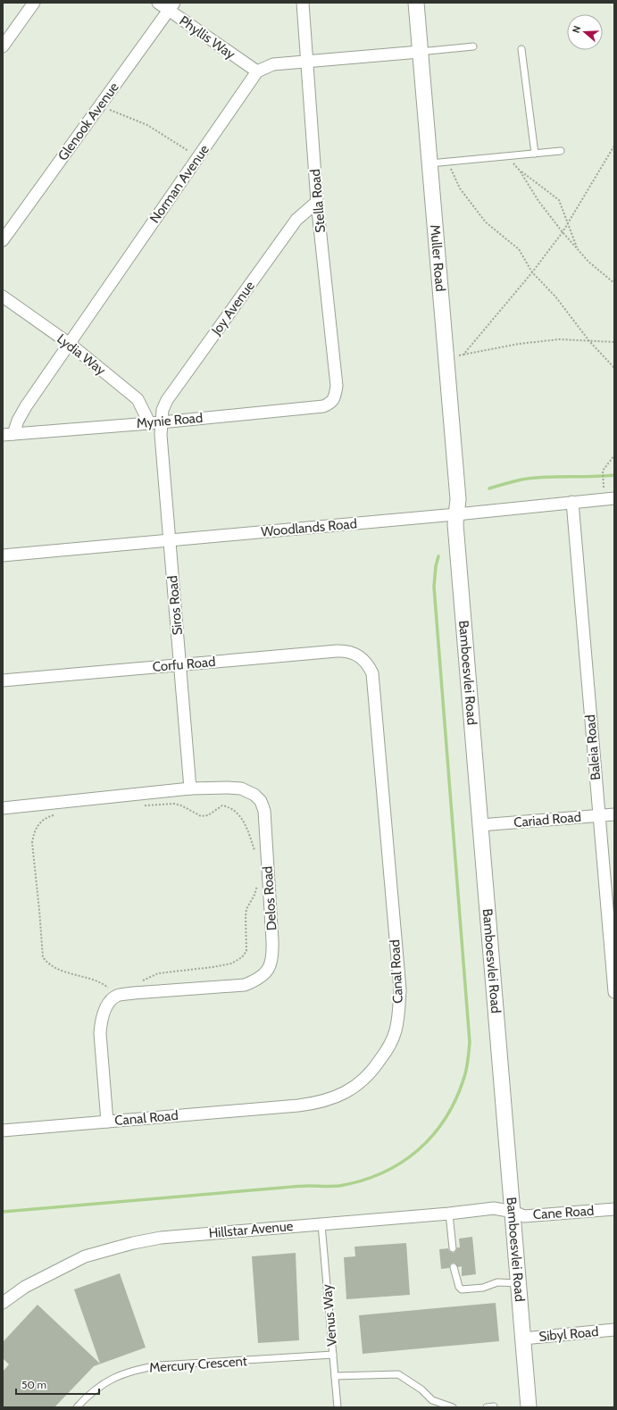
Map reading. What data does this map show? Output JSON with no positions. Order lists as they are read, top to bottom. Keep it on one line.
{"streets":{"street":["Phyllis Way","Glenook Avenue","Norman Avenue","Stella Road","Muller Road","Joy Avenue","Lydia Way","Mynie Road","Woodlands Road","Siros Road","Corfu Road","Bamboesvlei Road","Baleia Road","Cariad Road","Delos Road","Canal Road","Cane Road","Hillstar Avenue","Sibyl Road"],"lane":["Venus Way","Mercury Crescent"]},"crossings":[["Phyllis Way","Glenook Avenue"],["Phyllis Way","Norman Avenue"],["Norman Avenue","Lydia Way"],["Norman Avenue","Mynie Road"],["Stella Road","Joy Avenue"],["Stella Road","Mynie Road"],["Muller Road","Woodlands Road"],["Muller Road","Bamboesvlei Road"],["Joy Avenue","Mynie Road"],["Joy Avenue","Siros Road"],["Lydia Way","Mynie Road"],["Mynie Road","Siros Road"],["Woodlands Road","Siros Road"],["Woodlands Road","Bamboesvlei Road"],["Woodlands Road","Baleia Road"],["Siros Road","Corfu Road"],["Siros Road","Delos Road"],["Corfu Road","Canal Road"],["Bamboesvlei Road","Cariad Road"],["Bamboesvlei Road","Cane Road"],["Bamboesvlei Road","Hillstar Avenue"],["Bamboesvlei Road","Sibyl Road"],["Baleia Road","Cariad Road"],["Cane Road","Hillstar Avenue"],["Hillstar Avenue","Venus Way"],["Venus Way","Mercury Crescent"]],"scale_bar":"50 m","north":"left"}
